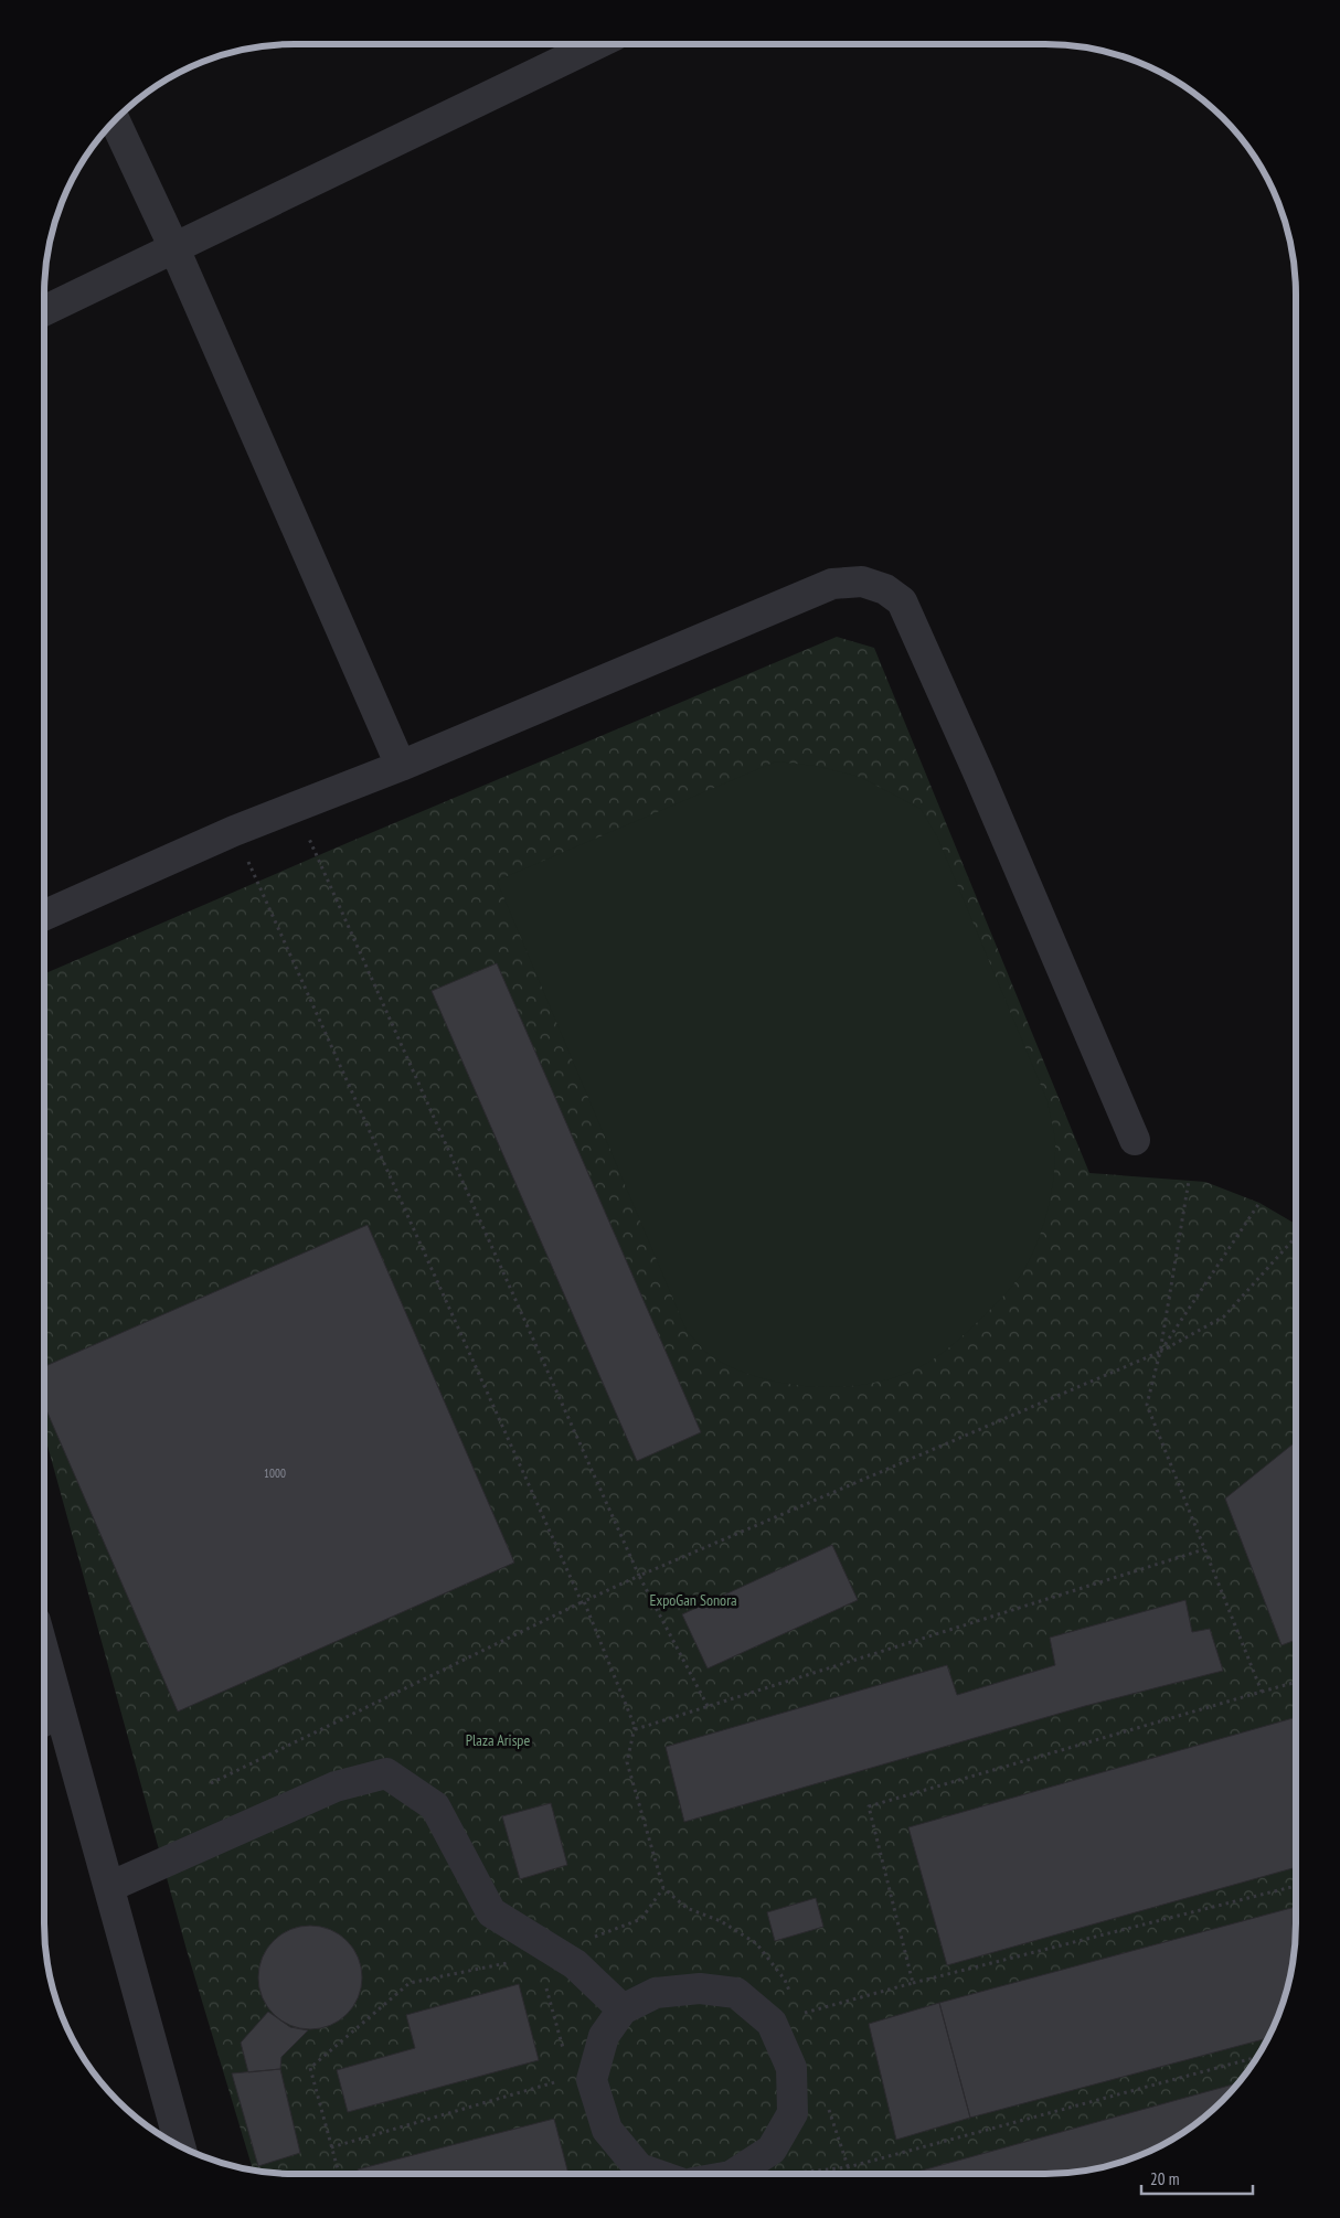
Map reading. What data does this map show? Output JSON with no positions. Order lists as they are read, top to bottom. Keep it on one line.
{"parks":["ExpoGan Sonora","Plaza Arispe"],"house_numbers":["1000"],"scale_bar":"20 m"}
